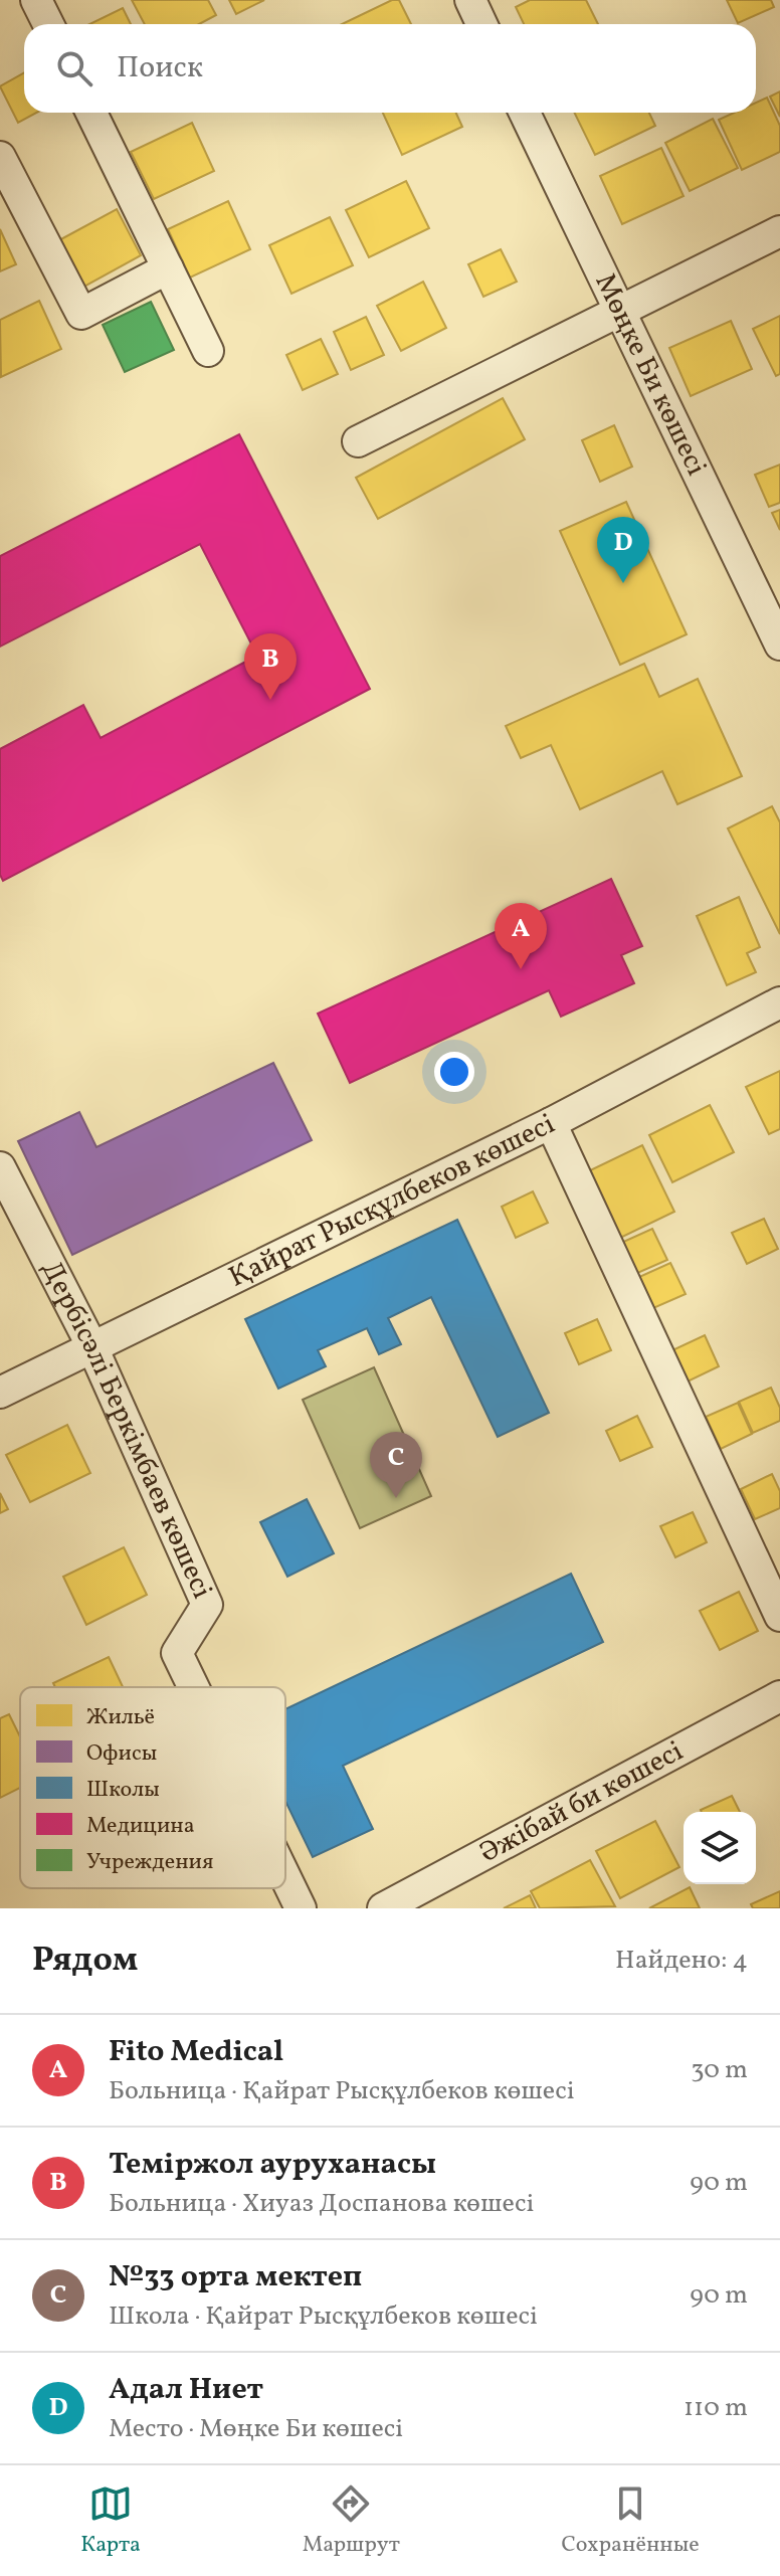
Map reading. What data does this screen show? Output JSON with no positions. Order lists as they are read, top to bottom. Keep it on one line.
{"streets":{"street":["Мөңке Би көшесі","Қайрат Рысқұлбеков көшесі","Дербісәлі Беркімбаев көшесі","Әжібай би көшесі"]},"crossings":[["Қайрат Рысқұлбеков көшесі","Дербісәлі Беркімбаев көшесі"]],"legend":["Жильё","Офисы","Школы","Медицина","Учреждения"],"page":{"search":"Поиск","pins":["D","B","A","C"],"heading":["Рядом","Найдено: 4"],"list":[{"mark":"A","name":"Fito Medical","note":"Больница · Қайрат Рысқұлбеков көшесі","value":"30 m"},{"mark":"B","name":"Теміржол ауруханасы","note":"Больница · Хиуаз Доспанова көшесі","value":"90 m"},{"mark":"C","name":"№33 орта мектеп","note":"Школа · Қайрат Рысқұлбеков көшесі","value":"90 m"},{"mark":"D","name":"Адал Ниет","note":"Место · Мөңке Би көшесі","value":"110 m"}],"nav":["Карта","Маршрут","Сохранённые"]}}
